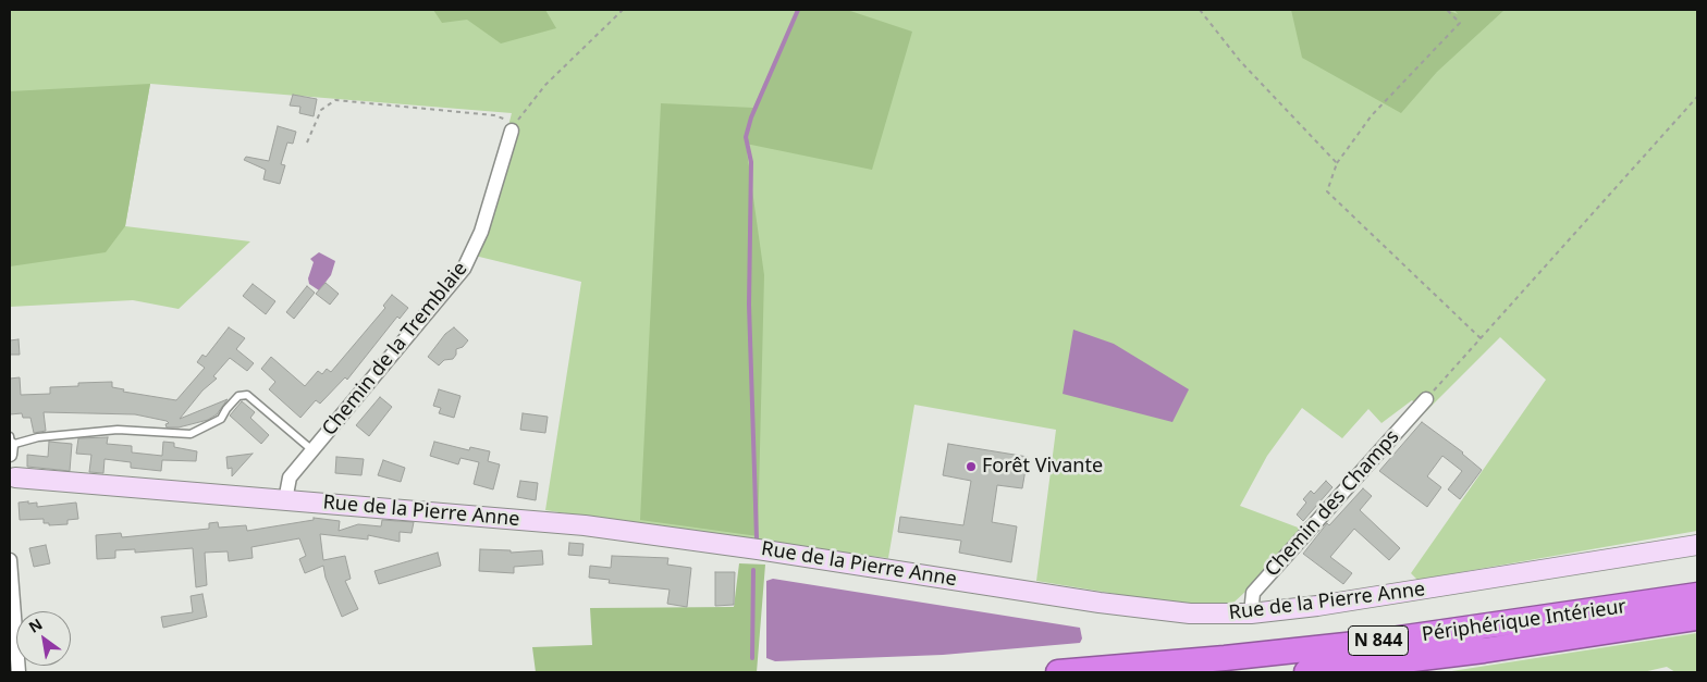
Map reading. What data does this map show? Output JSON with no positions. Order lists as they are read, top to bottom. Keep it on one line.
{"streets":{"highway":["Périphérique Intérieur","N 844"],"street":["Chemin de la Tremblaie","Chemin des Champs","Rue de la Pierre Anne"]},"crossings":[["Chemin de la Tremblaie","Rue de la Pierre Anne"],["Chemin des Champs","Rue de la Pierre Anne"]],"places":["Forêt Vivante"],"north":"top left"}
